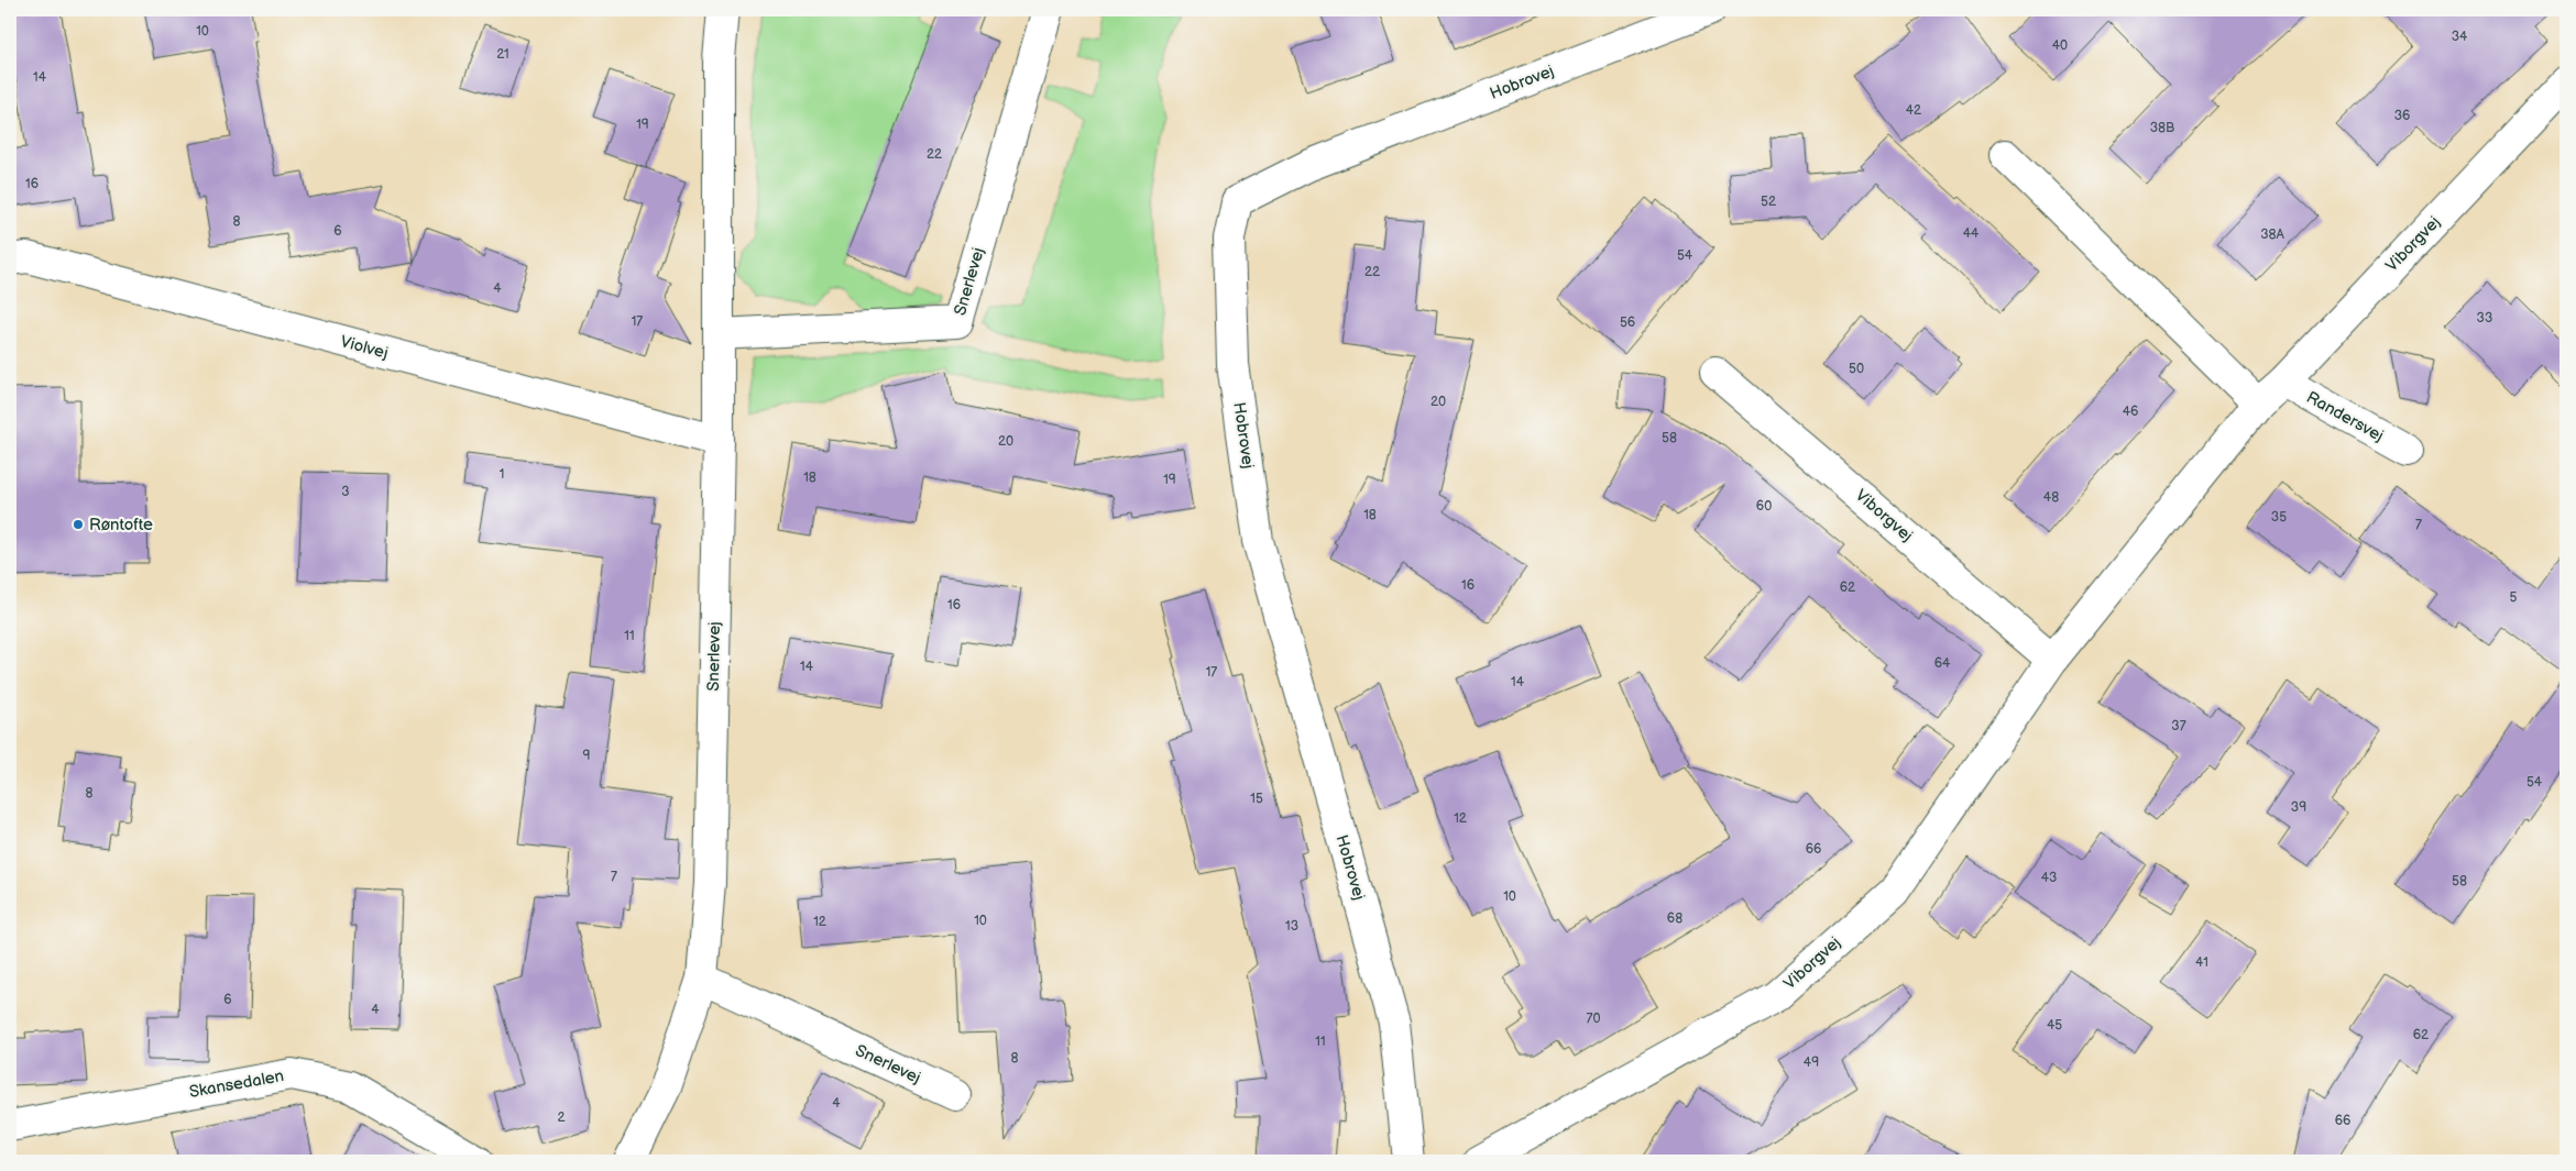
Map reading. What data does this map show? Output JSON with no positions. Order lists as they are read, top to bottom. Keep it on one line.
{"streets":{"street":["Hobrovej","Viborgvej","Snerlevej","Violvej","Randersvej","Skansedalen"]},"crossings":[["Viborgvej","Randersvej"],["Snerlevej","Violvej"]],"places":["Røntofte"],"house_numbers":["10","34","40","21","14","42","36","19","38B","22","16","52","8","6","44","38A","54","22","4","33","17","56","50","20","46","58","20","1","18","19","3","48","60","18","35","7","16","62","5","16","11","64","14","17","14","37","9","54","8","15","39","12","66","7","43","58","10","68","10","12","13","41","6","4","70","45","62","11","8","49","4","2","66"]}
